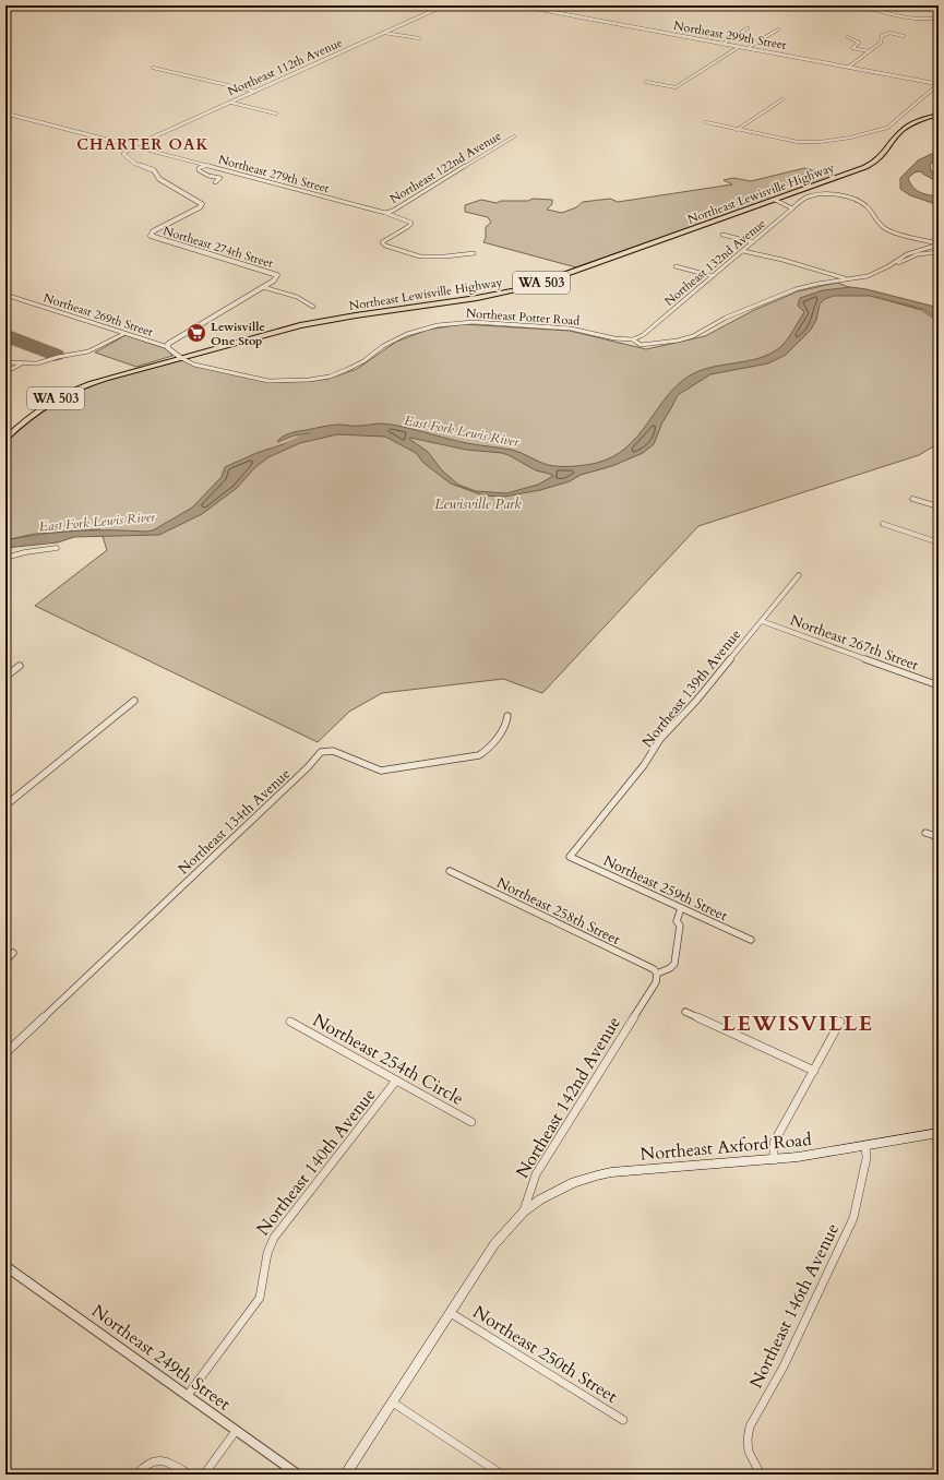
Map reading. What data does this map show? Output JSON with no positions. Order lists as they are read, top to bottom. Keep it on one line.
{"streets":{"main road":["Northeast Lewisville Highway","WA 503","Northeast 142nd Avenue","Northeast Axford Road"],"street":["Northeast 299th Street","Northeast 112th Avenue","Northeast 122nd Avenue","Northeast 279th Street","Northeast 274th Street","Northeast 132nd Avenue","Northeast 269th Street","Northeast Potter Road","Northeast 267th Street","Northeast 139th Avenue","Northeast 134th Avenue","Northeast 259th Street","Northeast 258th Street","Northeast 254th Circle","Northeast 140th Avenue","Northeast 146th Avenue","Northeast 250th Street","Northeast 249th Street"]},"crossings":[["Northeast 112th Avenue","Northeast 279th Street"],["Northeast 112th Avenue","Northeast 274th Street"],["Northeast 122nd Avenue","Northeast 279th Street"],["Northeast 279th Street","Northeast 274th Street"],["Northeast Lewisville Highway","Northeast 269th Street"],["Northeast Lewisville Highway","Northeast Potter Road"],["Northeast 132nd Avenue","Northeast Potter Road"],["Northeast 269th Street","Northeast Potter Road"],["Northeast 267th Street","Northeast 139th Avenue"],["Northeast 139th Avenue","Northeast 259th Street"],["Northeast 258th Street","Northeast 142nd Avenue"],["Northeast 254th Circle","Northeast 140th Avenue"],["Northeast 142nd Avenue","Northeast Axford Road"],["Northeast 142nd Avenue","Northeast 250th Street"],["Northeast Axford Road","Northeast 146th Avenue"],["Northeast 140th Avenue","Northeast 249th Street"]],"districts":["CHARTER OAK","LEWISVILLE"],"water":["East Fork Lewis River"],"parks":["Lewisville Park"],"places":{"supermarket":["Lewisville One Stop"]}}
